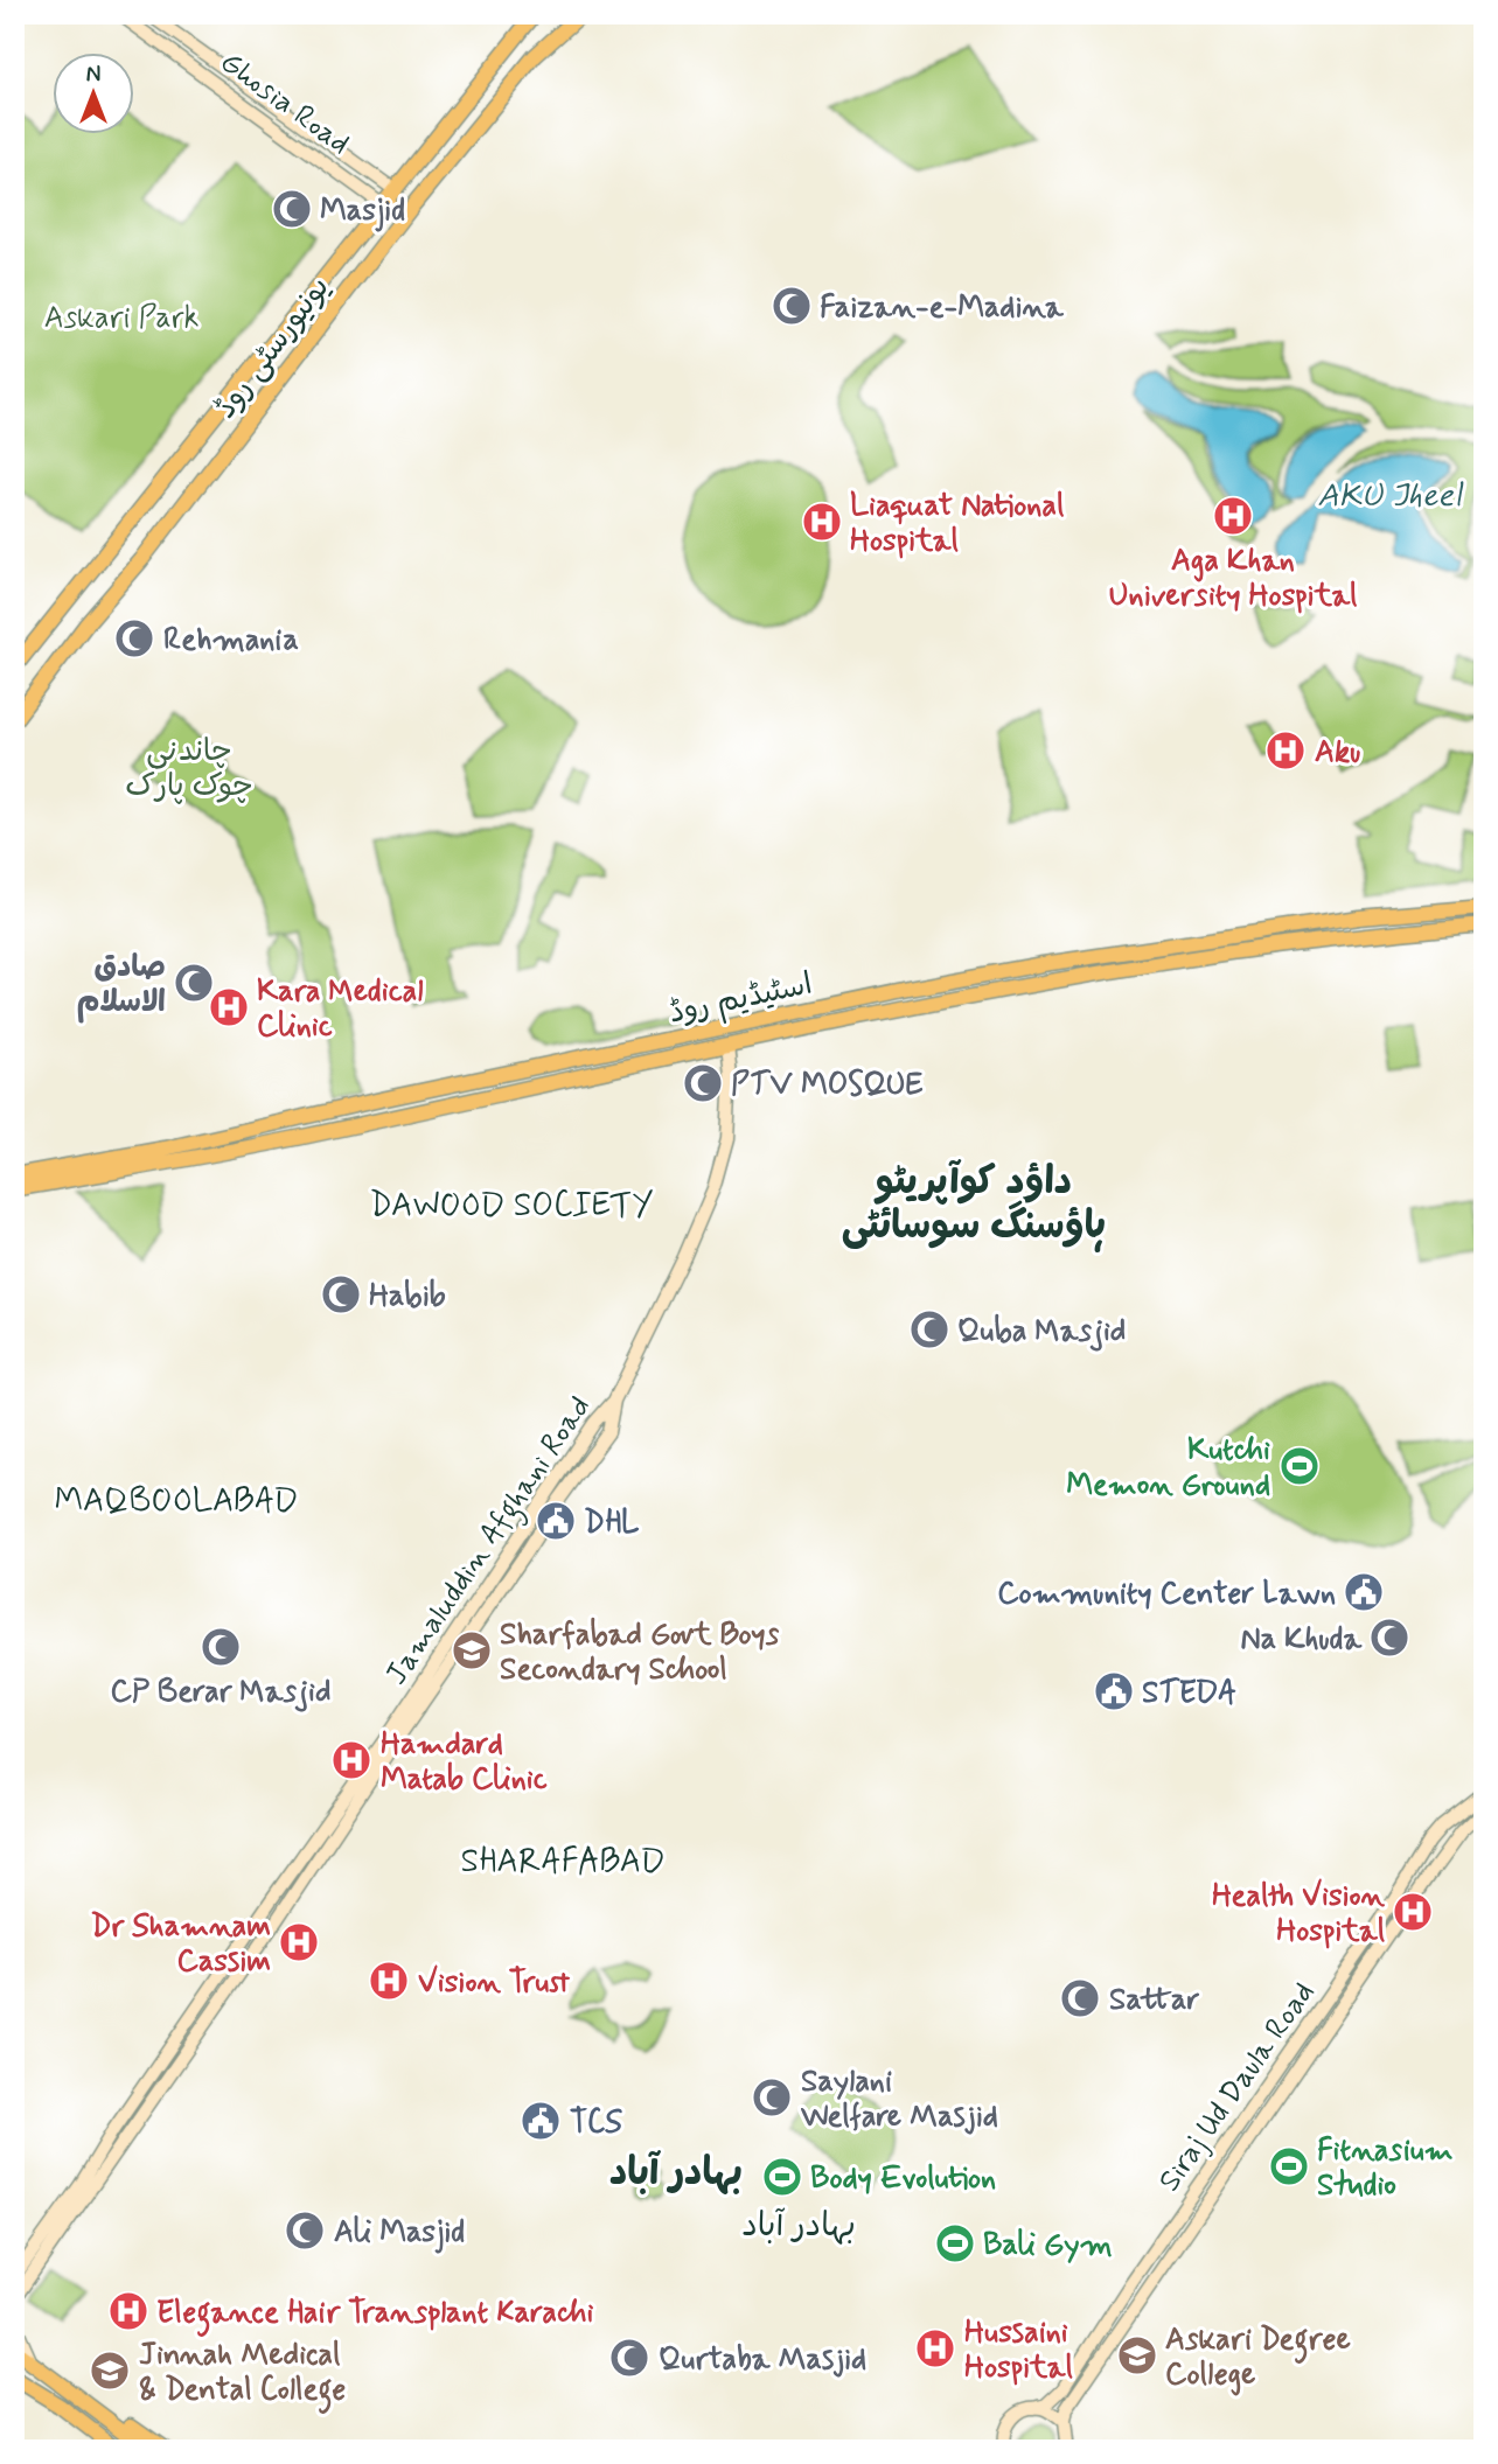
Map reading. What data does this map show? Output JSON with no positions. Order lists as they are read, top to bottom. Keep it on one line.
{"streets":{"main road":["Ghosia Road","یونیورسٹی روڈ","اسٹیڈیم روڈ","Jamaluddin Afghani Road","Siraj Ud Daula Road"]},"crossings":[["Ghosia Road","یونیورسٹی روڈ"]],"districts":["داؤد کوآپریٹو ہاؤسنگ سوسائٹی","DAWOOD SOCIETY","MAQBOOLABAD","SHARAFABAD","بہادر آباد","بہادر آباد"],"water":["AKU Jheel"],"parks":["Askari Park","چاندنی چوک پارک"],"places":{"mosque":["Masjid","Faizan-e-Madina","Rehmania","صادق الاسلام","PTV MOSQUE","Habib","Quba Masjid","Na Khuda","CP Berar Masjid","Sattar","Saylani Welfare Masjid","Ali Masjid","Qurtaba Masjid"],"hospital":["Aga Khan University Hospital","Liaquat National Hospital","Aku","Kara Medical Clinic","Hamdard Matab Clinic","Health Vision Hospital","Dr Shamnam Cassim","Vision Trust","Elegance Hair Transplant Karachi","Hussaini Hospital"],"sports":["Kutchi Memon Ground","Fitnasium Studio","Body Evolution","Bali Gym"],"public building":["DHL","Community Center Lawn","STEDA","TCS"],"school or university":["Sharfabad Govt Boys Secondary School","Askari Degree College","Jinnah Medical & Dental College"]},"north":"top"}
